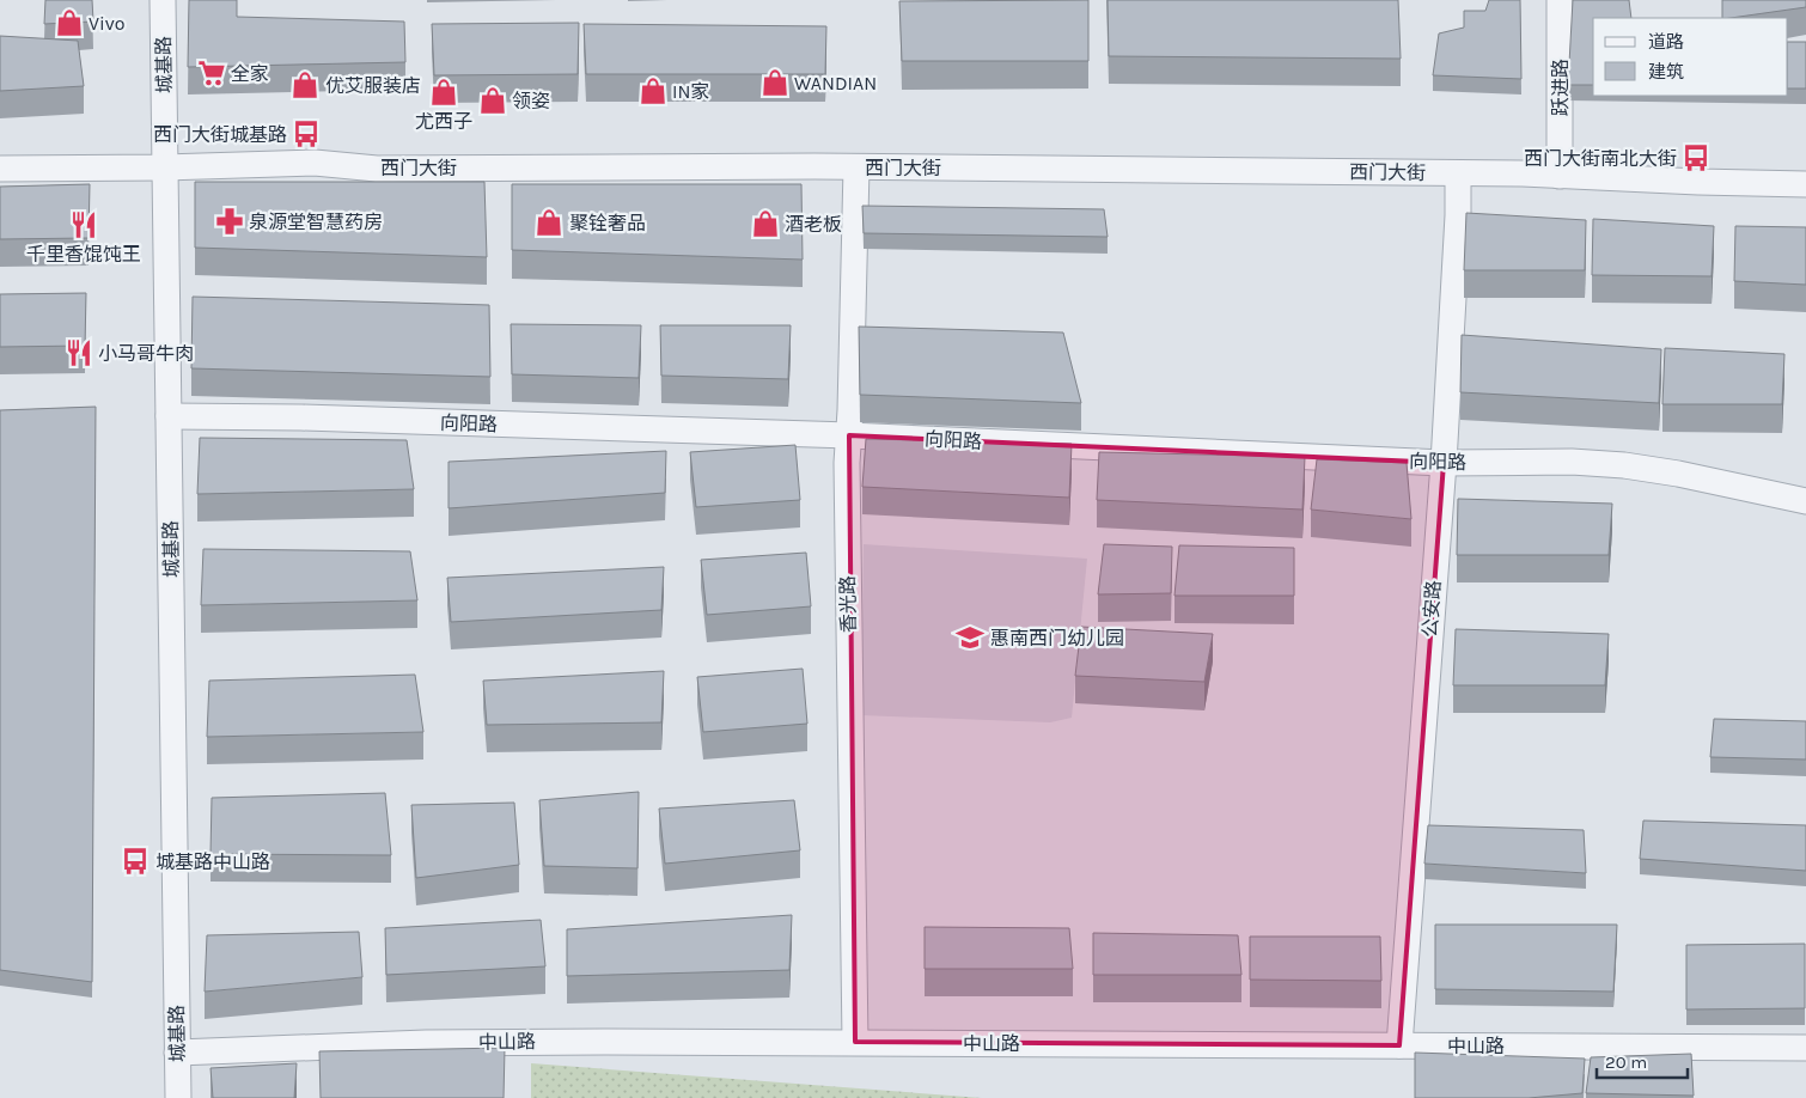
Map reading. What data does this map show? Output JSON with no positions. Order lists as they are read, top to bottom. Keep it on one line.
{"streets":{"street":["城基路","跃进路","西门大街","向阳路","香光路","公安路","中山路"]},"crossings":[["城基路","西门大街"],["城基路","向阳路"],["城基路","中山路"],["跃进路","西门大街"],["西门大街","香光路"],["西门大街","公安路"],["向阳路","香光路"],["向阳路","公安路"],["香光路","中山路"],["公安路","中山路"]],"places":{"shop":["Vivo","WANDIAN","优艾服装店","IN家","尤西子","领姿","聚铨奢品","酒老板"],"supermarket":["全家"],"bus stop":["西门大街城基路","西门大街南北大街","城基路中山路"],"pharmacy":["泉源堂智慧药房"],"restaurant":["千里香馄饨王","小马哥牛肉"],"school or university":["惠南西门幼儿园"]},"legend":["道路","建筑"],"scale_bar":"20 m"}
